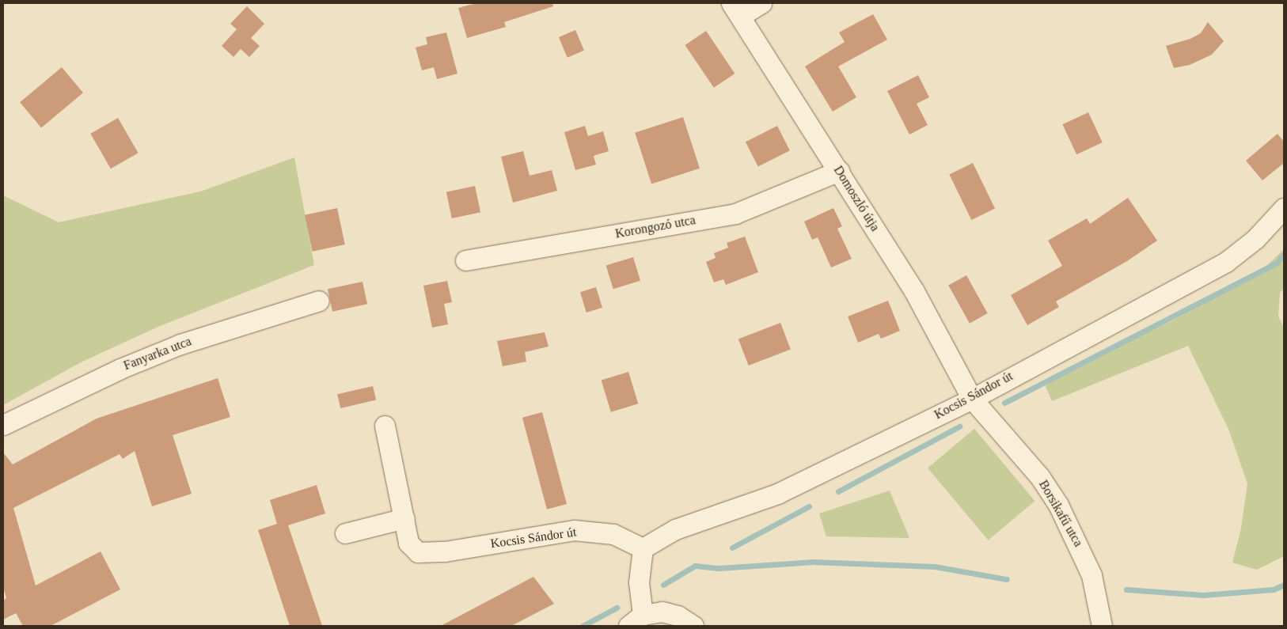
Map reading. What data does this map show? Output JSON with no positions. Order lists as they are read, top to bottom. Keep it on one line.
{"streets":{"street":["Domoszló útja","Korongozó utca","Fanyarka utca","Kocsis Sándor út","Borsikafű utca"]},"crossings":[["Domoszló útja","Korongozó utca"],["Domoszló útja","Kocsis Sándor út"],["Domoszló útja","Borsikafű utca"],["Kocsis Sándor út","Borsikafű utca"]]}
